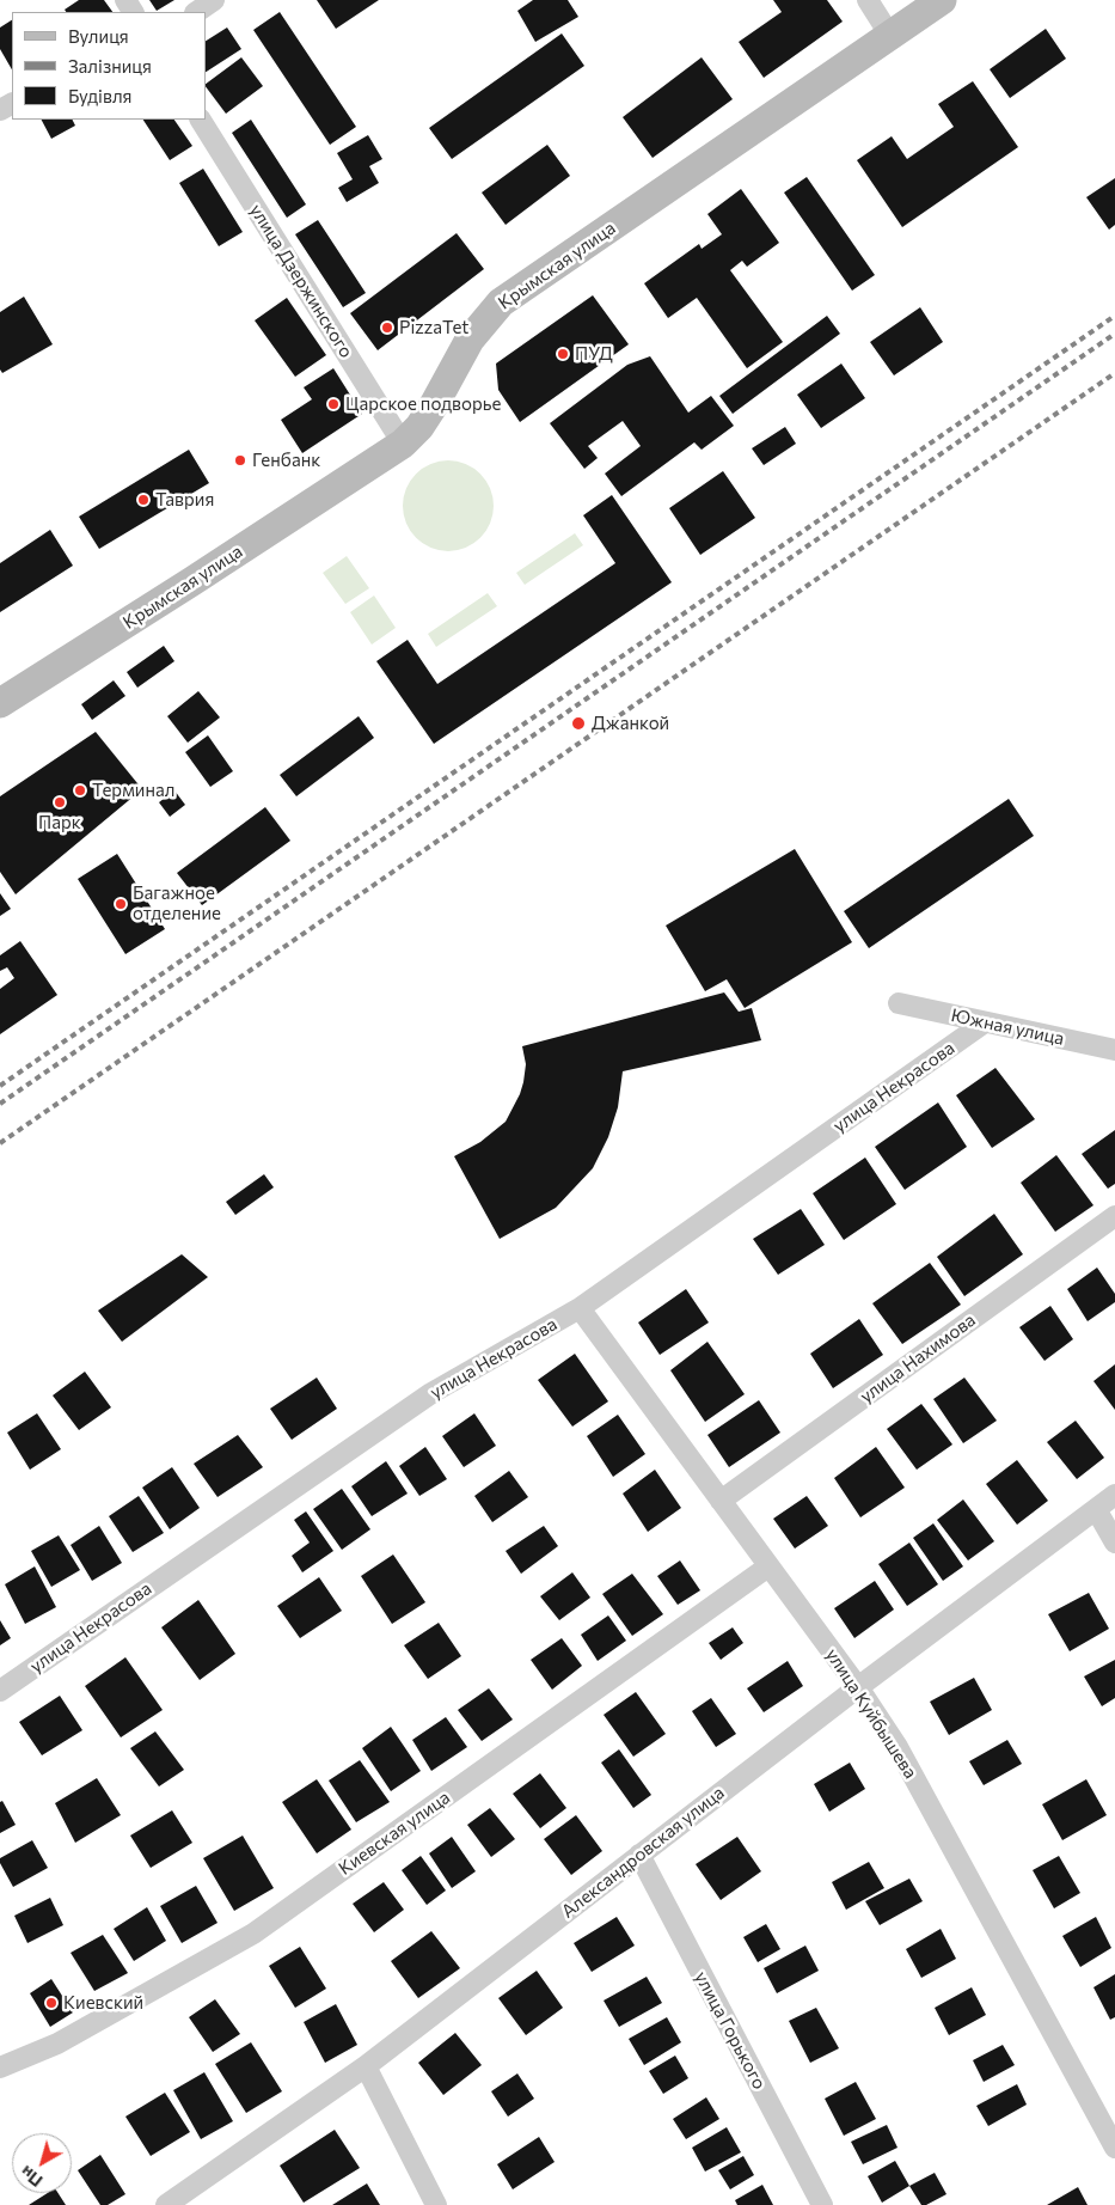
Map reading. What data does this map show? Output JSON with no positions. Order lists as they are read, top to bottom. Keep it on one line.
{"streets":{"main road":["Крымская улица"],"street":["улица Дзержинского","Южная улица","улица Некрасова","улица Нахимова","улица Куйбышева","Киевская улица","Александровская улица","улица Горького"]},"crossings":[["Крымская улица","улица Дзержинского"],["Южная улица","улица Некрасова"],["улица Некрасова","улица Куйбышева"],["улица Нахимова","улица Куйбышева"],["улица Куйбышева","Киевская улица"],["улица Куйбышева","Александровская улица"],["Александровская улица","улица Горького"]],"places":["PizzaTet","ПУД","Царское подворье","Генбанк","Таврия","Джанкой","Терминал","Парк","Багажное отделение","Киевский"],"legend":["Вулиця","Залізниця","Будівля"],"north":"bottom left"}
